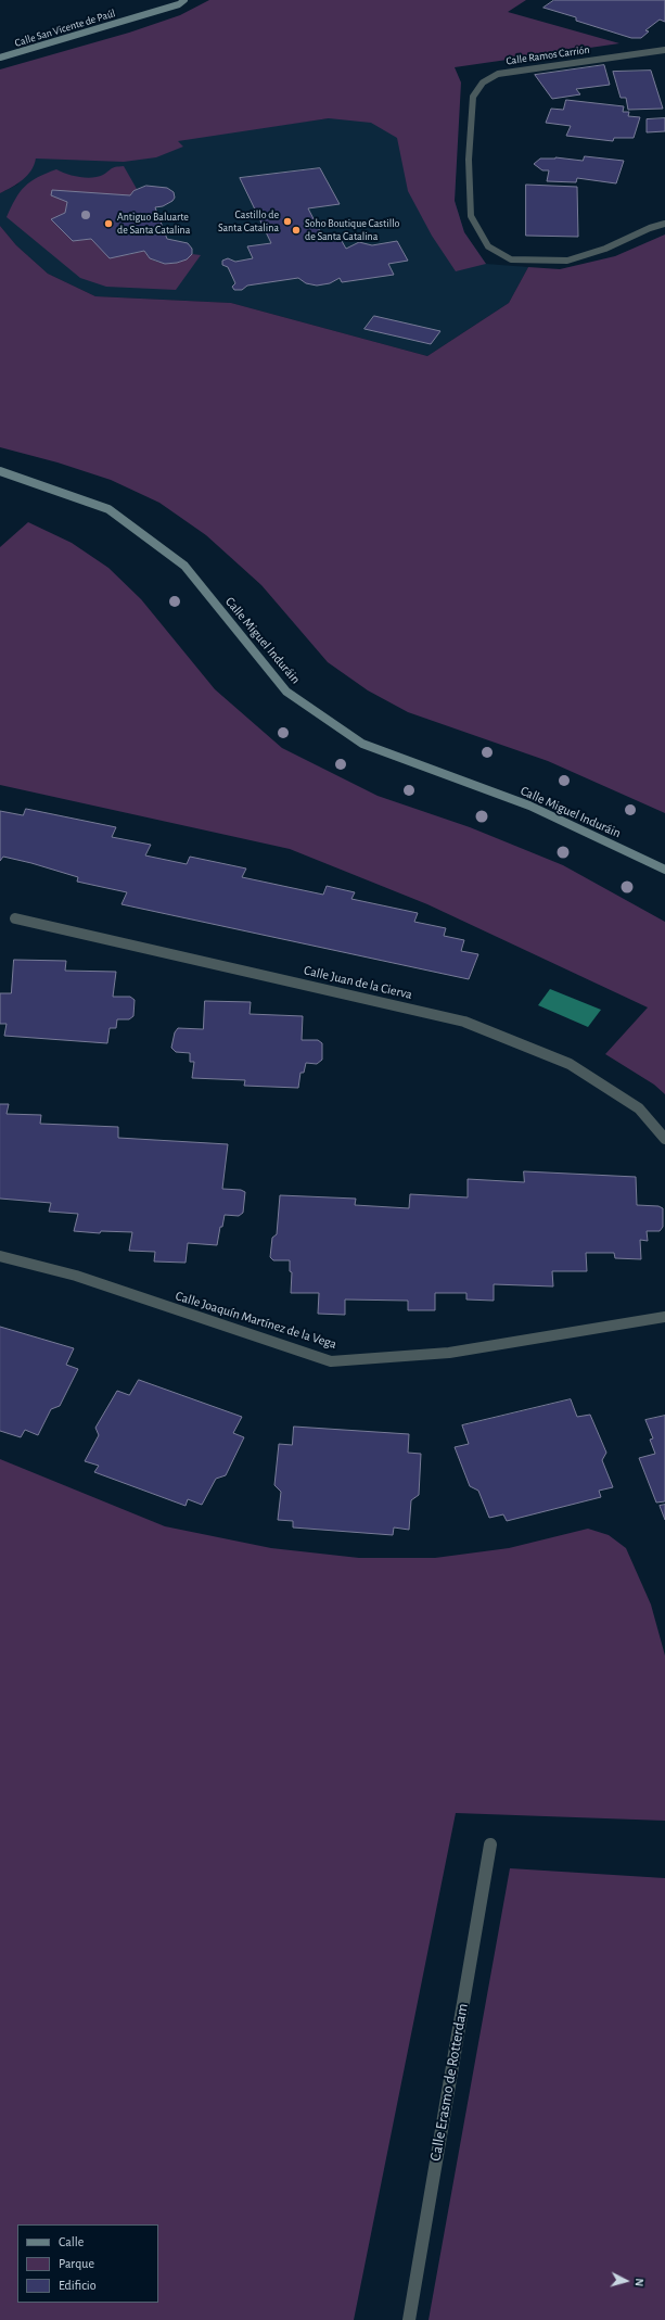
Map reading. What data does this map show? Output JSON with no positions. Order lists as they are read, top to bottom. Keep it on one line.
{"streets":{"street":["Calle San Vicente de Paúl","Calle Ramos Carrión","Calle Miguel Induráin","Calle Juan de la Cierva","Calle Joaquín Martínez de la Vega","Calle Erasmo de Rotterdam"]},"places":["Castillo de Santa Catalina","Antiguo Baluarte de Santa Catalina","Soho Boutique Castillo de Santa Catalina"],"legend":["Calle","Parque","Edificio"],"north":"right"}
